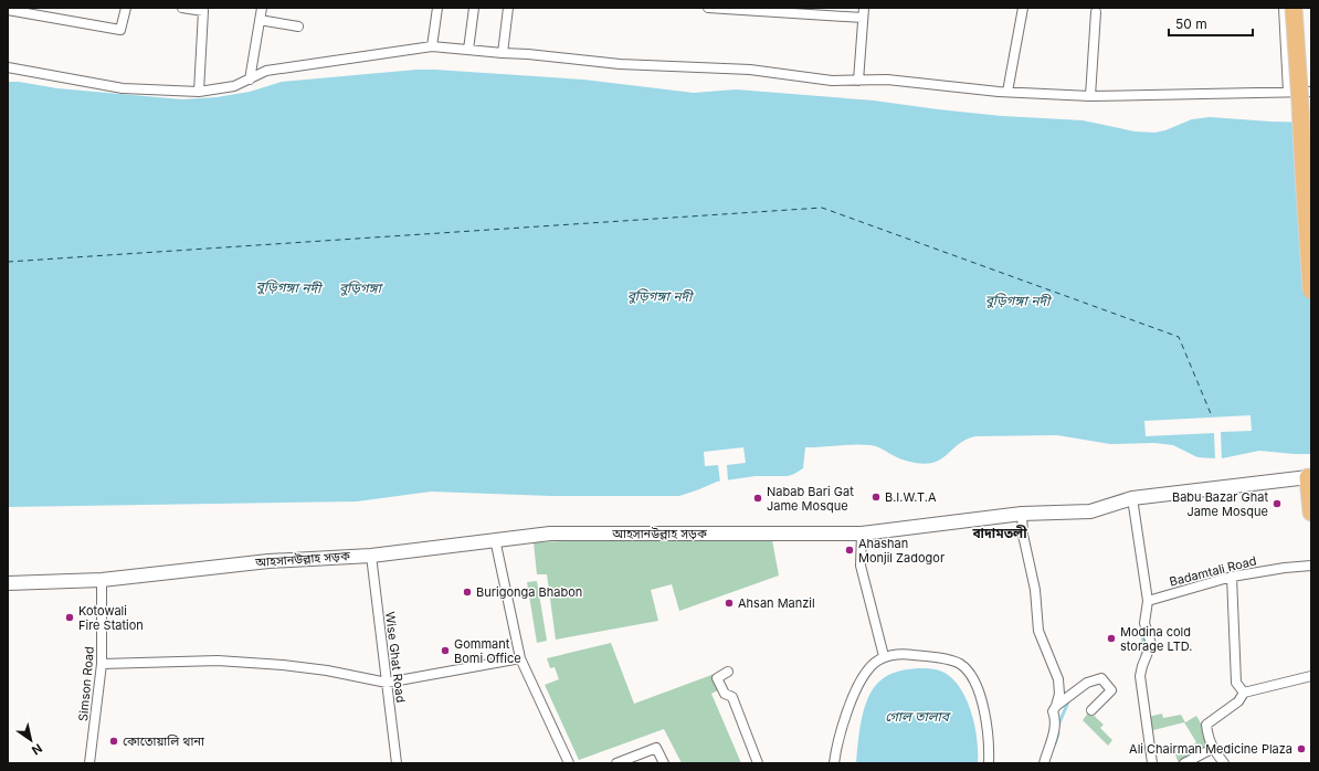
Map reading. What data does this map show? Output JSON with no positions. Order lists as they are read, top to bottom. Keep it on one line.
{"streets":{"street":["আহসানউল্লাহ সড়ক","Badamtali Road","Wise Ghat Road","Simson Road"]},"crossings":[["আহসানউল্লাহ সড়ক","Wise Ghat Road"],["আহসানউল্লাহ সড়ক","Simson Road"]],"districts":["বাদামতলী"],"water":["বুড়িগঙ্গা নদী","বুড়িগঙ্গা","গোল তালাব"],"places":["B.I.W.T.A","Nabab Bari Gat Jame Mosque","Babu Bazar Ghat Jame Mosque","Ahashan Monjil Zadogor","Burigonga Bhabon","Ahsan Manzil","Kotowali Fire Station","Modina cold storage LTD.","Gommant Bomi Office","কোতোয়ালি থানা","Ali Chairman Medicine Plaza"],"scale_bar":"50 m","north":"bottom right"}
